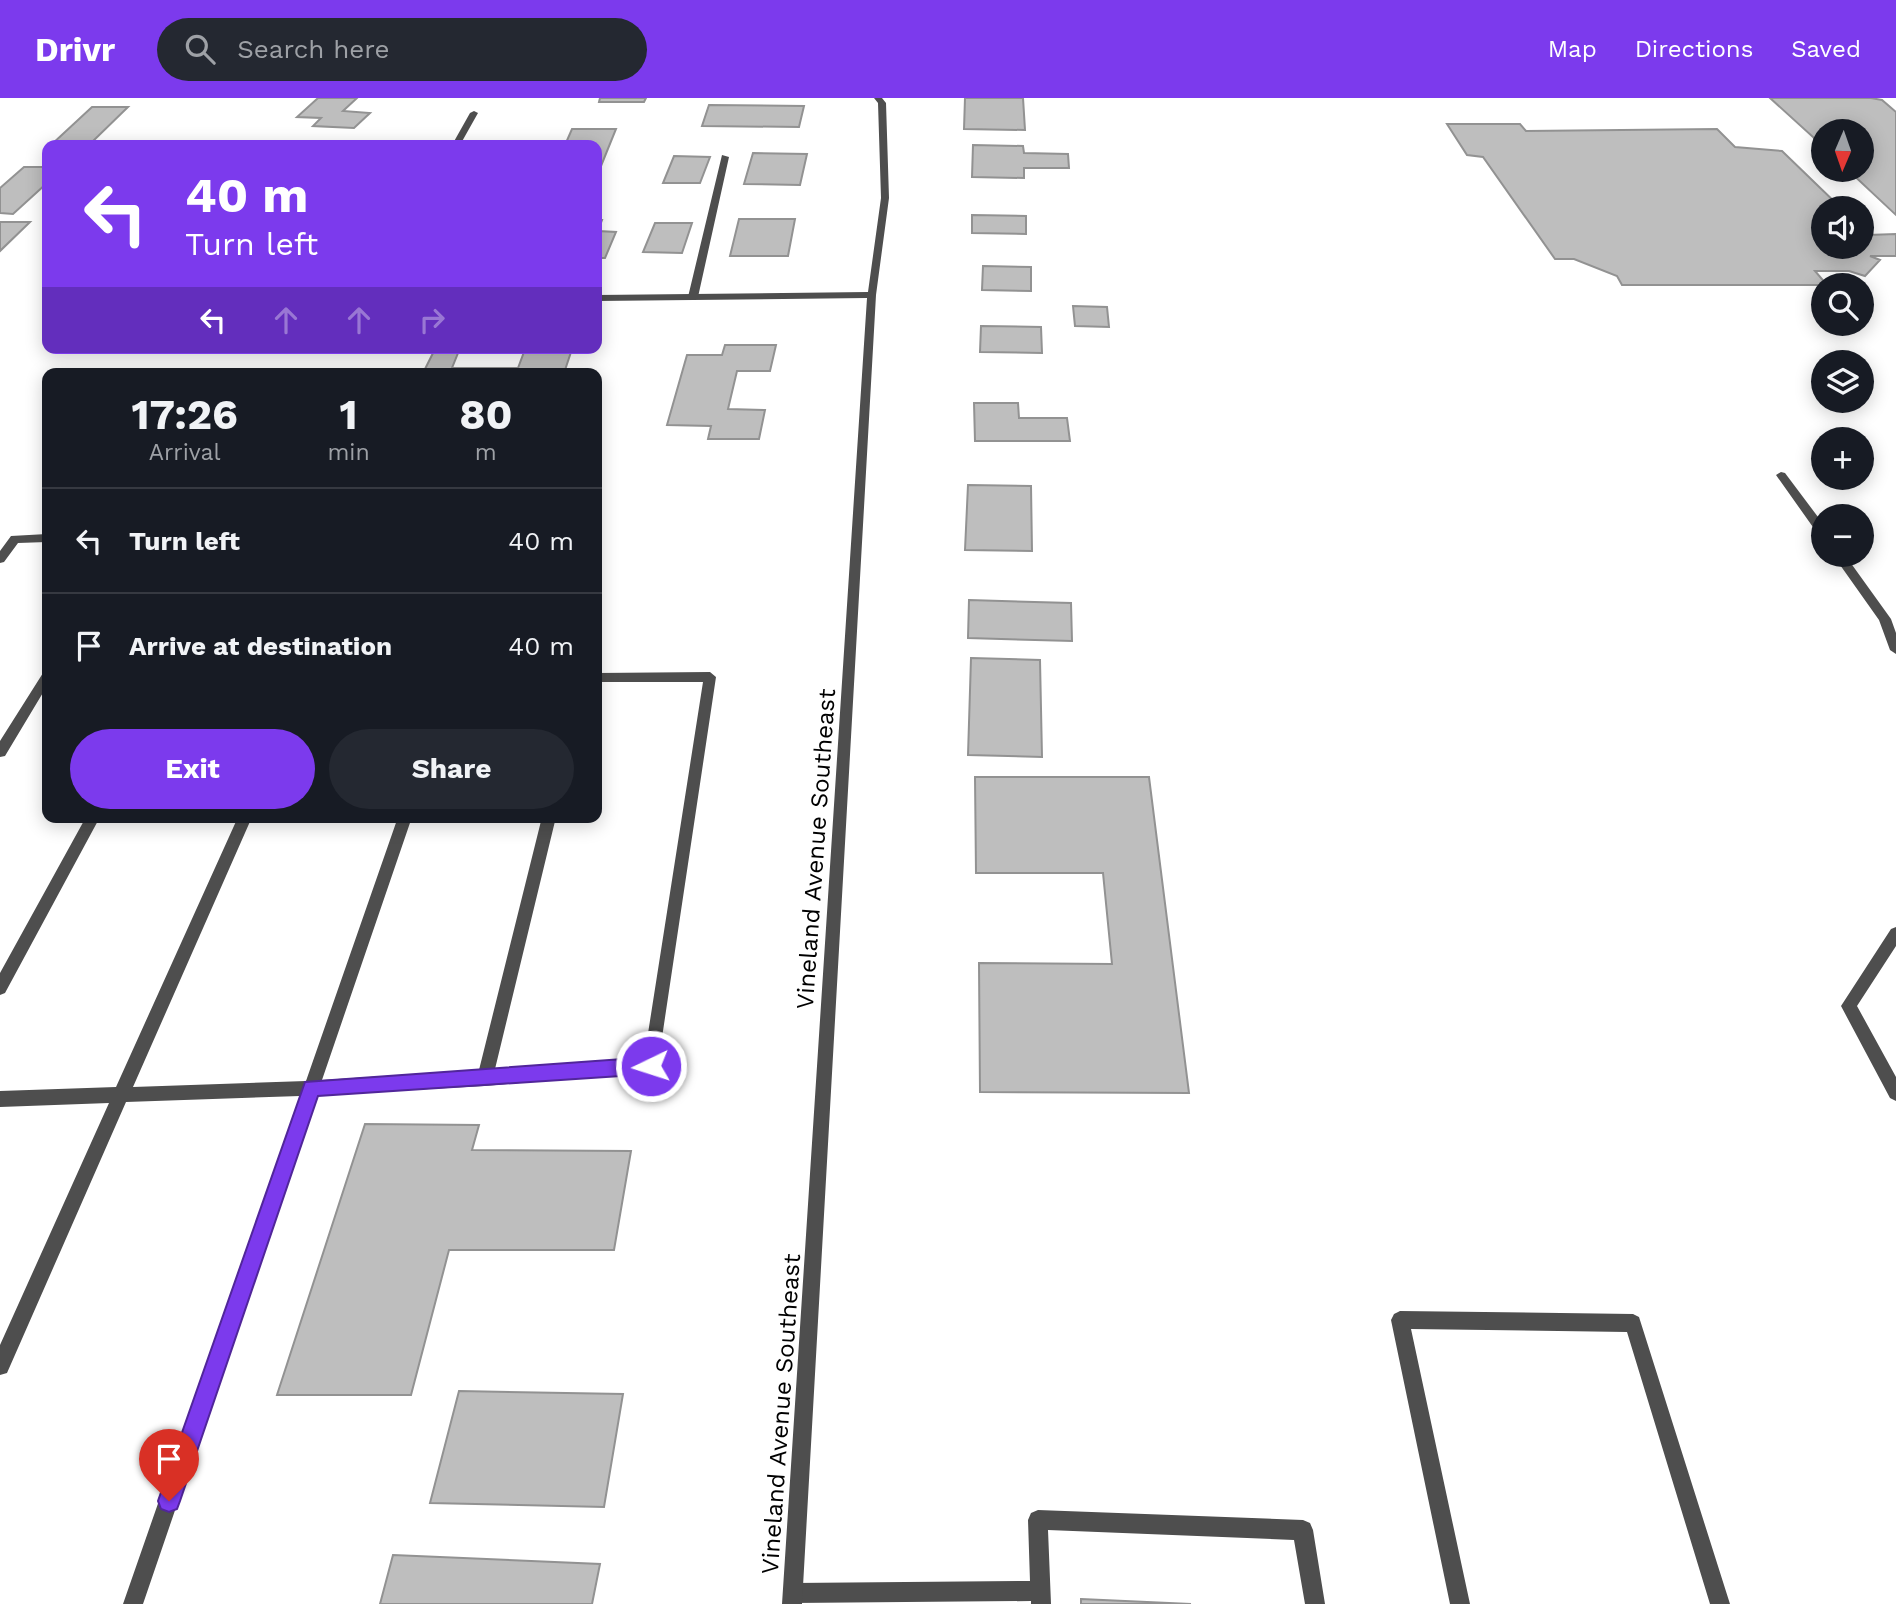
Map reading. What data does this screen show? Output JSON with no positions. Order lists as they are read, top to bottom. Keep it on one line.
{"streets":{"street":["Vineland Avenue Southeast"]},"north":"bottom","page":{"header":"Drivr","search":"Search here","nav":["Map","Directions","Saved"],"map_buttons":["+","−"],"turn":["40 m","Turn left"],"eta":["17:26","Arrival","1","min","80","m"],"list":[{"name":"Turn left","value":"40 m"},{"name":"Arrive at destination","value":"40 m"}],"buttons":["Exit","Share"]}}
